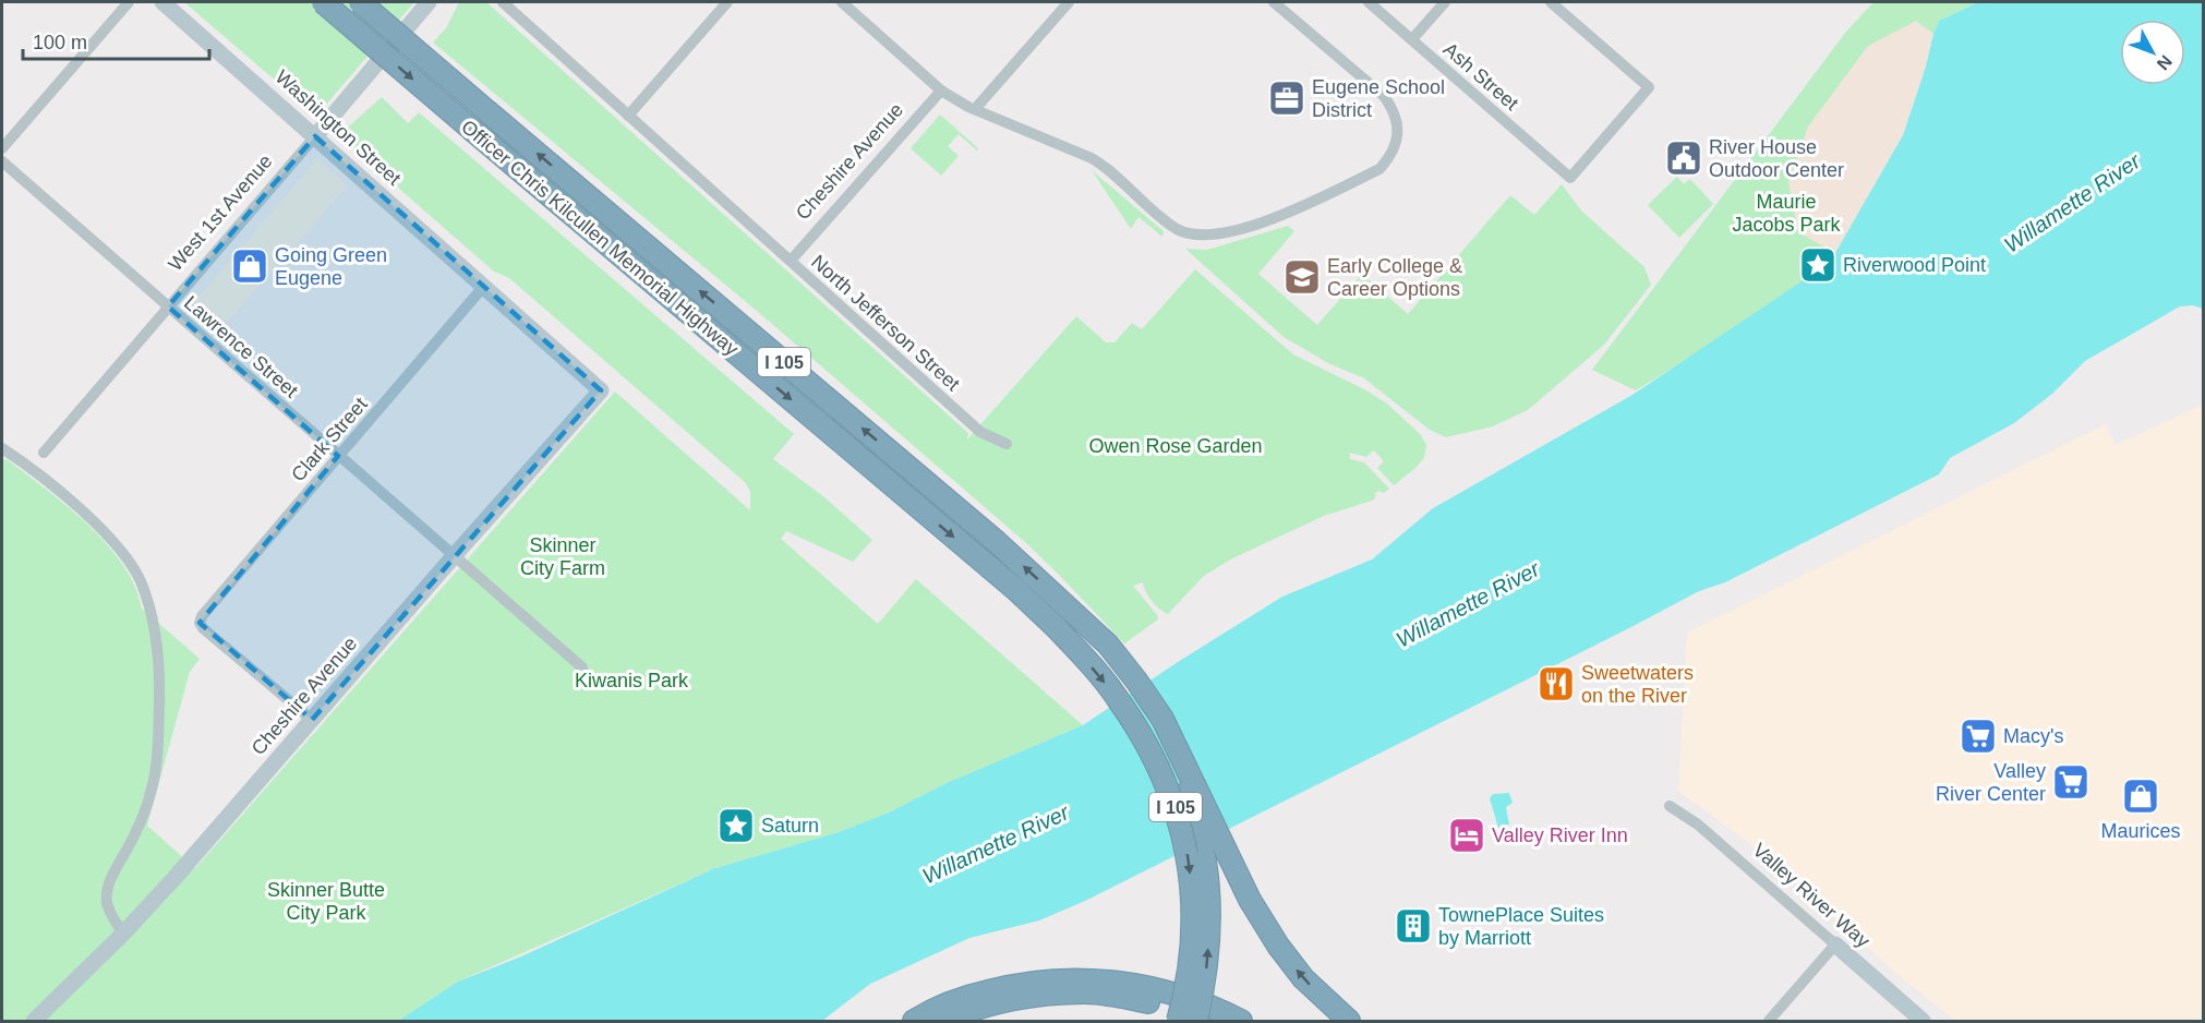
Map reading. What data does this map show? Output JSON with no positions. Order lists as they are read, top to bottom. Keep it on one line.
{"streets":{"highway":["Officer Chris Kilcullen Memorial Highway","I 105"],"street":["Ash Street","Washington Street","Cheshire Avenue","West 1st Avenue","North Jefferson Street","Lawrence Street","Clark Street","Valley River Way"]},"crossings":[["Washington Street","Cheshire Avenue"],["Washington Street","West 1st Avenue"],["Washington Street","Clark Street"],["Cheshire Avenue","North Jefferson Street"],["Cheshire Avenue","Lawrence Street"],["Cheshire Avenue","Clark Street"],["West 1st Avenue","Lawrence Street"],["Officer Chris Kilcullen Memorial Highway","I 105"],["Lawrence Street","Clark Street"]],"water":["Willamette River"],"parks":["Maurie Jacobs Park","Owen Rose Garden","Skinner City Farm","Kiwanis Park","Skinner Butte City Park"],"places":{"office":["Eugene School District"],"public building":["River House Outdoor Center"],"place":["Riverwood Point","Saturn"],"shop":["Going Green Eugene","Maurices"],"school or university":["Early College & Career Options"],"restaurant":["Sweetwaters on the River"],"supermarket":["Macy's","Valley River Center"],"hotel":["Valley River Inn"],"building":["TownePlace Suites by Marriott"]},"scale_bar":"100 m","north":"bottom right"}
